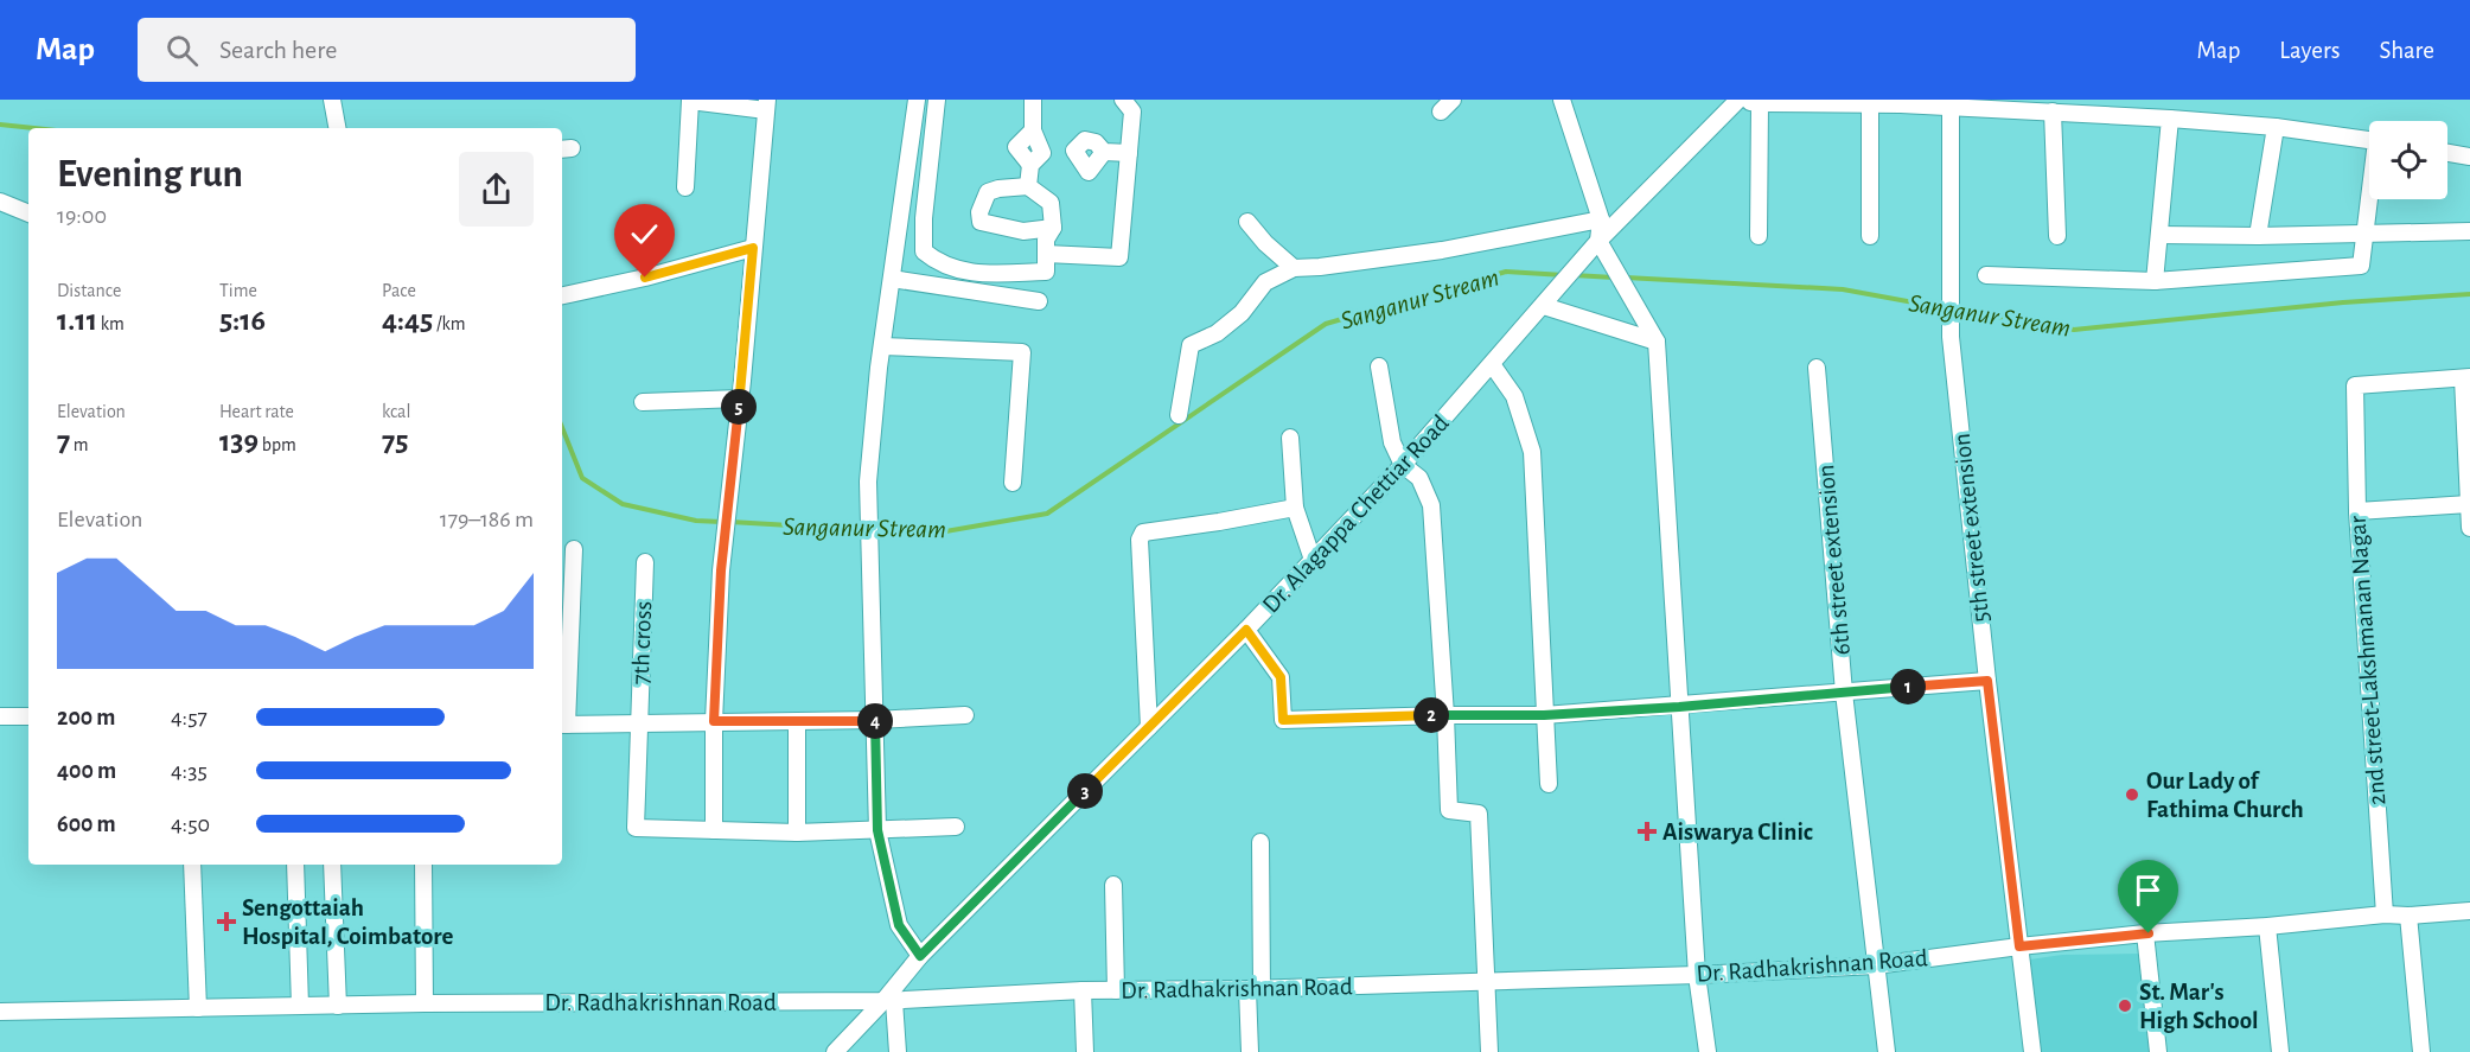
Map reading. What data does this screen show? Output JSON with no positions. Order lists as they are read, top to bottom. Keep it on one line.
{"streets":{"street":["Dr. Alagappa Chettiar Road","5th street extension","6th street extension","7th cross","2nd street-Lakshmanan Nagar","Dr. Radhakrishnan Road"]},"crossings":[["Dr. Alagappa Chettiar Road","Dr. Radhakrishnan Road"],["5th street extension","Dr. Radhakrishnan Road"],["6th street extension","Dr. Radhakrishnan Road"],["2nd street-Lakshmanan Nagar","Dr. Radhakrishnan Road"]],"water":["Sanganur Stream"],"places":{"other":["Our Lady of Fathima Church","St. Mar's High School"],"health":["Aiswarya Clinic","Sengottaiah Hospital, Coimbatore"]},"page":{"header":"Map","search":"Search here","nav":["Map","Layers","Share"],"heading":["Evening run","19:00"],"stats":[["Distance","1.11 km"],["Time","5:16"],["Pace","4:45 /km"],["Elevation","7 m"],["Heart rate","139 bpm"],["kcal","75"]],"pins":["5","1","2","4","3"],"chart":["Elevation","179–186 m"],"list":[{"name":"200 m","note":"4:57"},{"name":"400 m","note":"4:35"},{"name":"600 m","note":"4:50"}]}}
